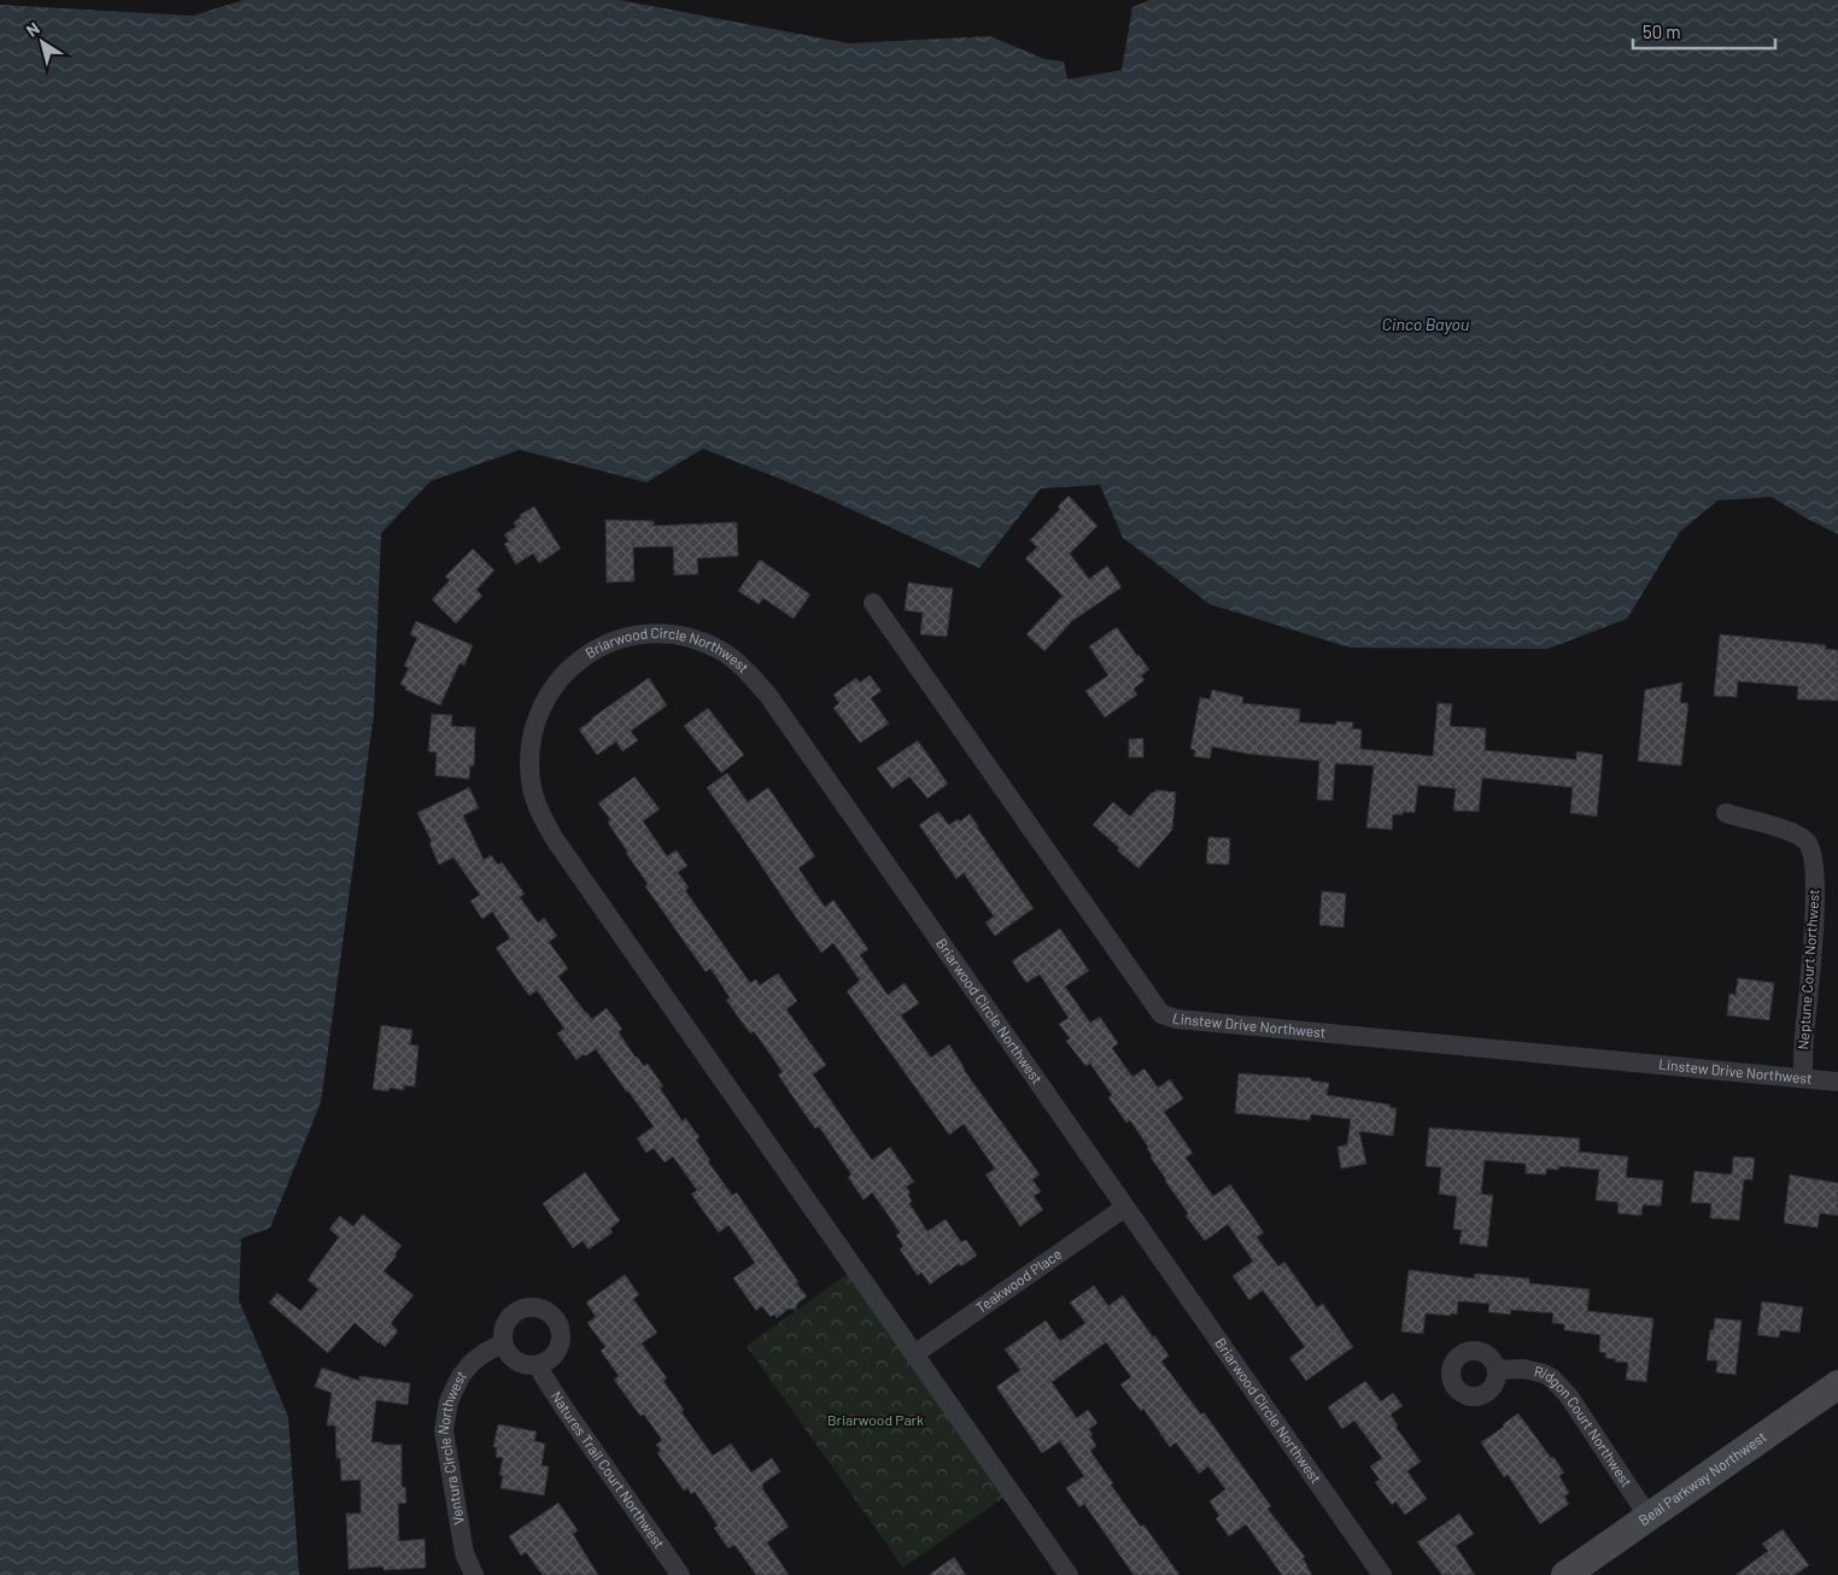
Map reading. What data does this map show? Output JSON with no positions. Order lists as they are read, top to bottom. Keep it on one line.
{"streets":{"main road":["Beal Parkway Northwest"],"street":["Briarwood Circle Northwest","Neptune Court Northwest","Linstew Drive Northwest","Teakwood Place","Ridgon Court Northwest","Ventura Circle Northwest","Natures Trail Court Northwest"]},"crossings":[["Briarwood Circle Northwest","Teakwood Place"],["Neptune Court Northwest","Linstew Drive Northwest"],["Ridgon Court Northwest","Beal Parkway Northwest"],["Ventura Circle Northwest","Natures Trail Court Northwest"]],"water":["Cinco Bayou"],"parks":["Briarwood Park"],"scale_bar":"50 m","north":"top left"}
